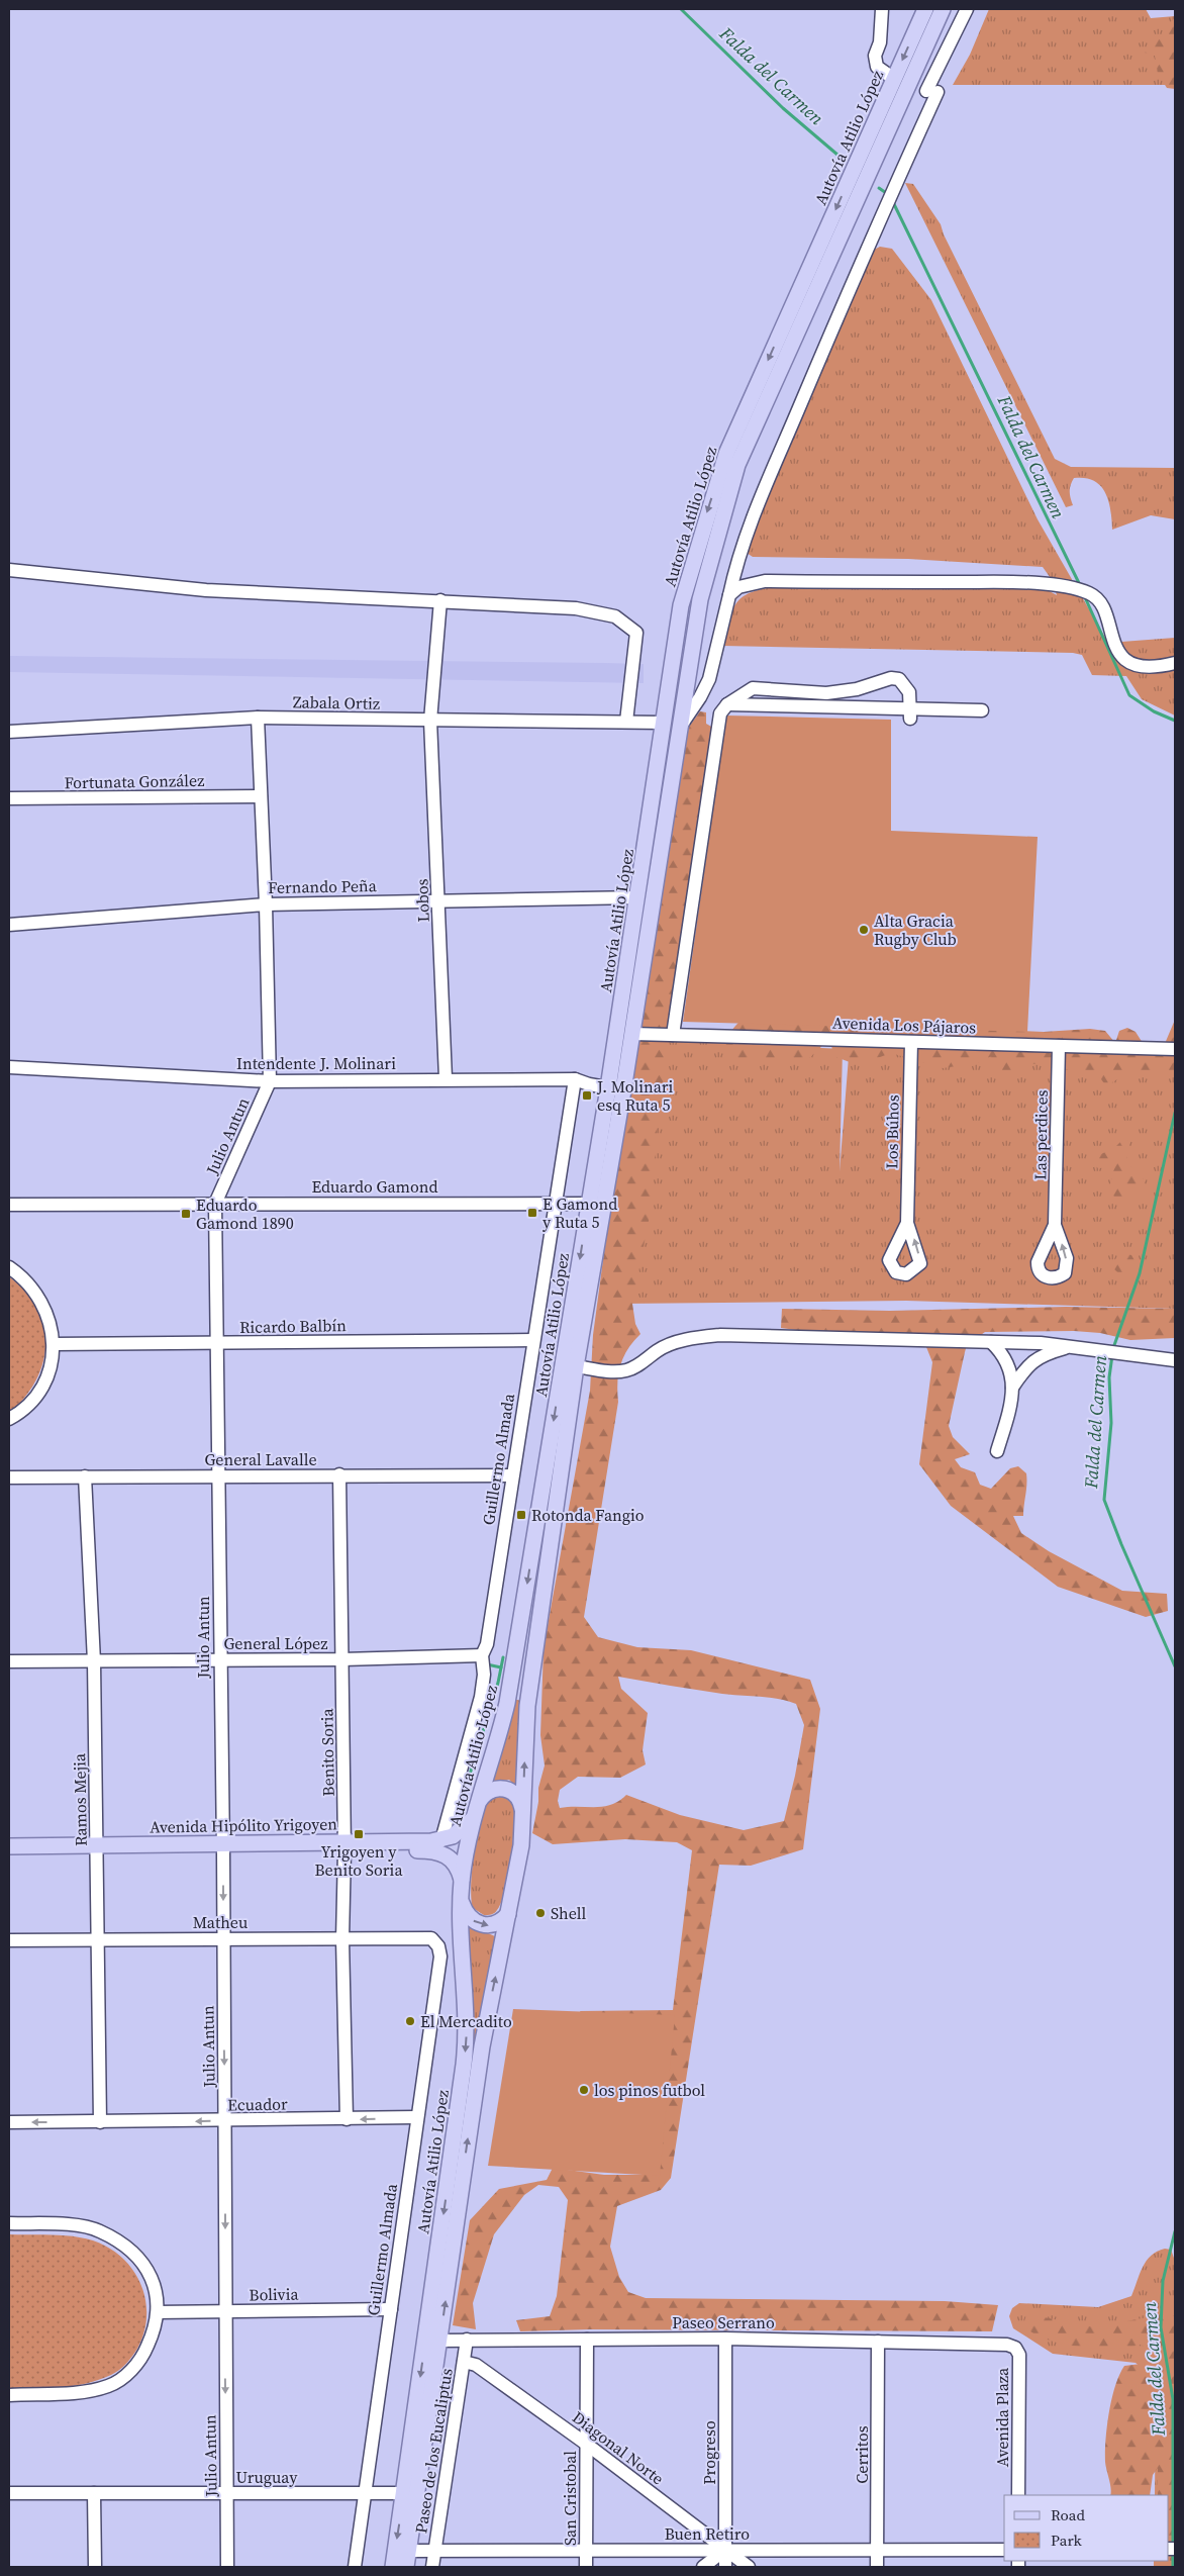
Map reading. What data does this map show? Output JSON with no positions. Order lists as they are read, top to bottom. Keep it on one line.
{"streets":{"main road":["Autovía Atilio López","Avenida Hipólito Yrigoyen"],"street":["Zabala Ortiz","Fortunata González","Fernando Peña","Lobos","Avenida Los Pájaros","Intendente J. Molinari","Los Búhos","Las perdices","Julio Antun","Eduardo Gamond","Ricardo Balbín","General Lavalle","Guillermo Almada","General López","Benito Soria","Ramos Mejia","Matheu","Ecuador","Bolivia","Paseo Serrano","Avenida Plaza","Diagonal Norte","Paseo de los Eucaliptus","Progreso","Cerritos","Uruguay","San Cristobal","Buen Retiro"]},"crossings":[["Autovía Atilio López","Zabala Ortiz"],["Autovía Atilio López","Fernando Peña"],["Autovía Atilio López","Avenida Los Pájaros"],["Autovía Atilio López","Intendente J. Molinari"],["Autovía Atilio López","Eduardo Gamond"],["Autovía Atilio López","Avenida Hipólito Yrigoyen"],["Autovía Atilio López","Paseo Serrano"],["Autovía Atilio López","Uruguay"],["Autovía Atilio López","Buen Retiro"],["Zabala Ortiz","Lobos"],["Zabala Ortiz","Julio Antun"],["Fortunata González","Julio Antun"],["Fernando Peña","Lobos"],["Fernando Peña","Julio Antun"],["Lobos","Intendente J. Molinari"],["Avenida Los Pájaros","Los Búhos"],["Avenida Los Pájaros","Las perdices"],["Intendente J. Molinari","Julio Antun"],["Intendente J. Molinari","Guillermo Almada"],["Julio Antun","Eduardo Gamond"],["Julio Antun","Ricardo Balbín"],["Julio Antun","General Lavalle"],["Julio Antun","General López"],["Julio Antun","Avenida Hipólito Yrigoyen"],["Julio Antun","Matheu"],["Julio Antun","Ecuador"],["Julio Antun","Bolivia"],["Julio Antun","Uruguay"],["Eduardo Gamond","Guillermo Almada"],["Ricardo Balbín","Guillermo Almada"],["General Lavalle","Guillermo Almada"],["General Lavalle","Benito Soria"],["General Lavalle","Ramos Mejia"],["Guillermo Almada","General López"],["Guillermo Almada","Avenida Hipólito Yrigoyen"],["Guillermo Almada","Matheu"],["Guillermo Almada","Ecuador"],["Guillermo Almada","Bolivia"],["Guillermo Almada","Uruguay"],["General López","Benito Soria"],["General López","Ramos Mejia"],["Benito Soria","Avenida Hipólito Yrigoyen"],["Benito Soria","Matheu"],["Benito Soria","Ecuador"],["Ramos Mejia","Avenida Hipólito Yrigoyen"],["Ramos Mejia","Matheu"],["Ramos Mejia","Ecuador"],["Paseo Serrano","Avenida Plaza"],["Paseo Serrano","Paseo de los Eucaliptus"],["Paseo Serrano","Progreso"],["Paseo Serrano","Cerritos"],["Paseo Serrano","San Cristobal"],["Diagonal Norte","Paseo de los Eucaliptus"],["Diagonal Norte","Progreso"],["Diagonal Norte","San Cristobal"],["Diagonal Norte","Buen Retiro"],["Paseo de los Eucaliptus","Buen Retiro"],["Progreso","Buen Retiro"],["Cerritos","Buen Retiro"],["San Cristobal","Buen Retiro"]],"one_way":["Ecuador"],"water":["Falda del Carmen"],"places":{"other":["Alta Gracia Rugby Club","Shell","El Mercadito","los pinos futbol"],"transit":["J. Molinari esq Ruta 5","E Gamond y Ruta 5","Eduardo Gamond 1890","Rotonda Fangio","Yrigoyen y Benito Soria"]},"legend":["Road","Park"]}
